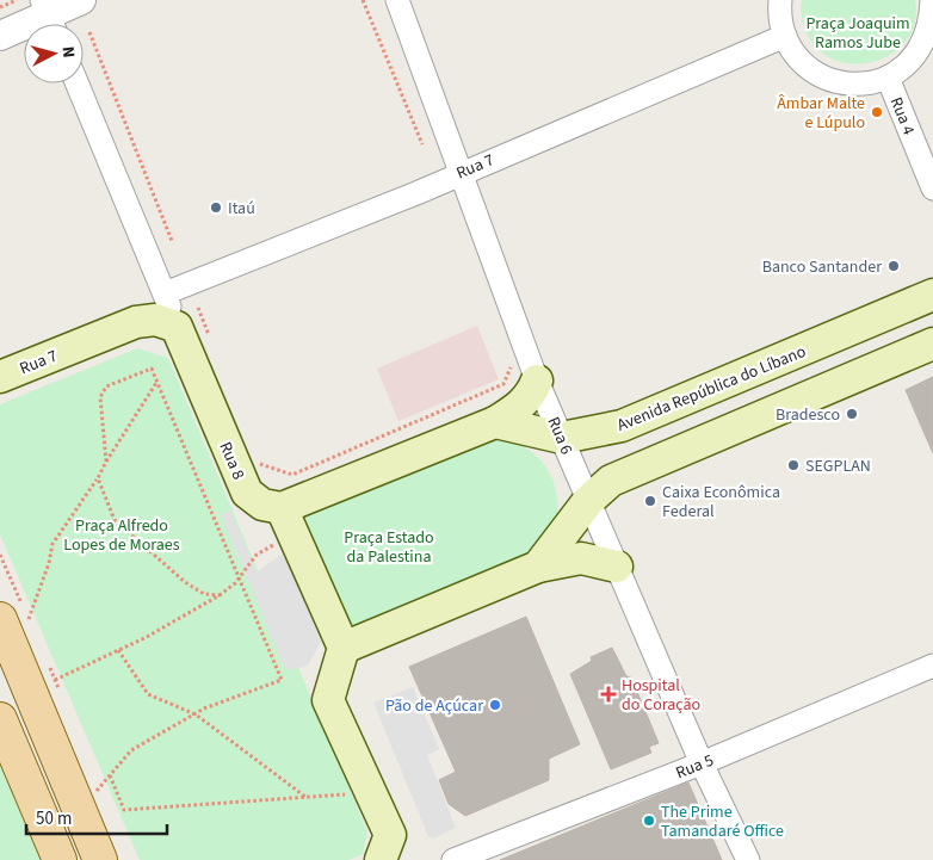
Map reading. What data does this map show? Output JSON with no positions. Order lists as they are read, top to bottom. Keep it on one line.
{"streets":{"main road":["Rua 7","Avenida República do Líbano","Rua 8"],"street":["Rua 4","Rua 6","Rua 5"]},"crossings":[["Rua 7","Rua 6"],["Rua 7","Rua 8"],["Avenida República do Líbano","Rua 6"],["Rua 6","Rua 5"]],"parks":["Praça Joaquim Ramos Jube","Praça Alfredo Lopes de Moraes","Praça Estado da Palestina"],"places":{"other":["Âmbar Malte e Lúpulo","Itaú","Banco Santander","Bradesco","SEGPLAN","Caixa Econômica Federal","Pão de Açúcar","The Prime Tamandaré Office"],"health":["Hospital do Coração"]},"scale_bar":"50 m","north":"right"}
